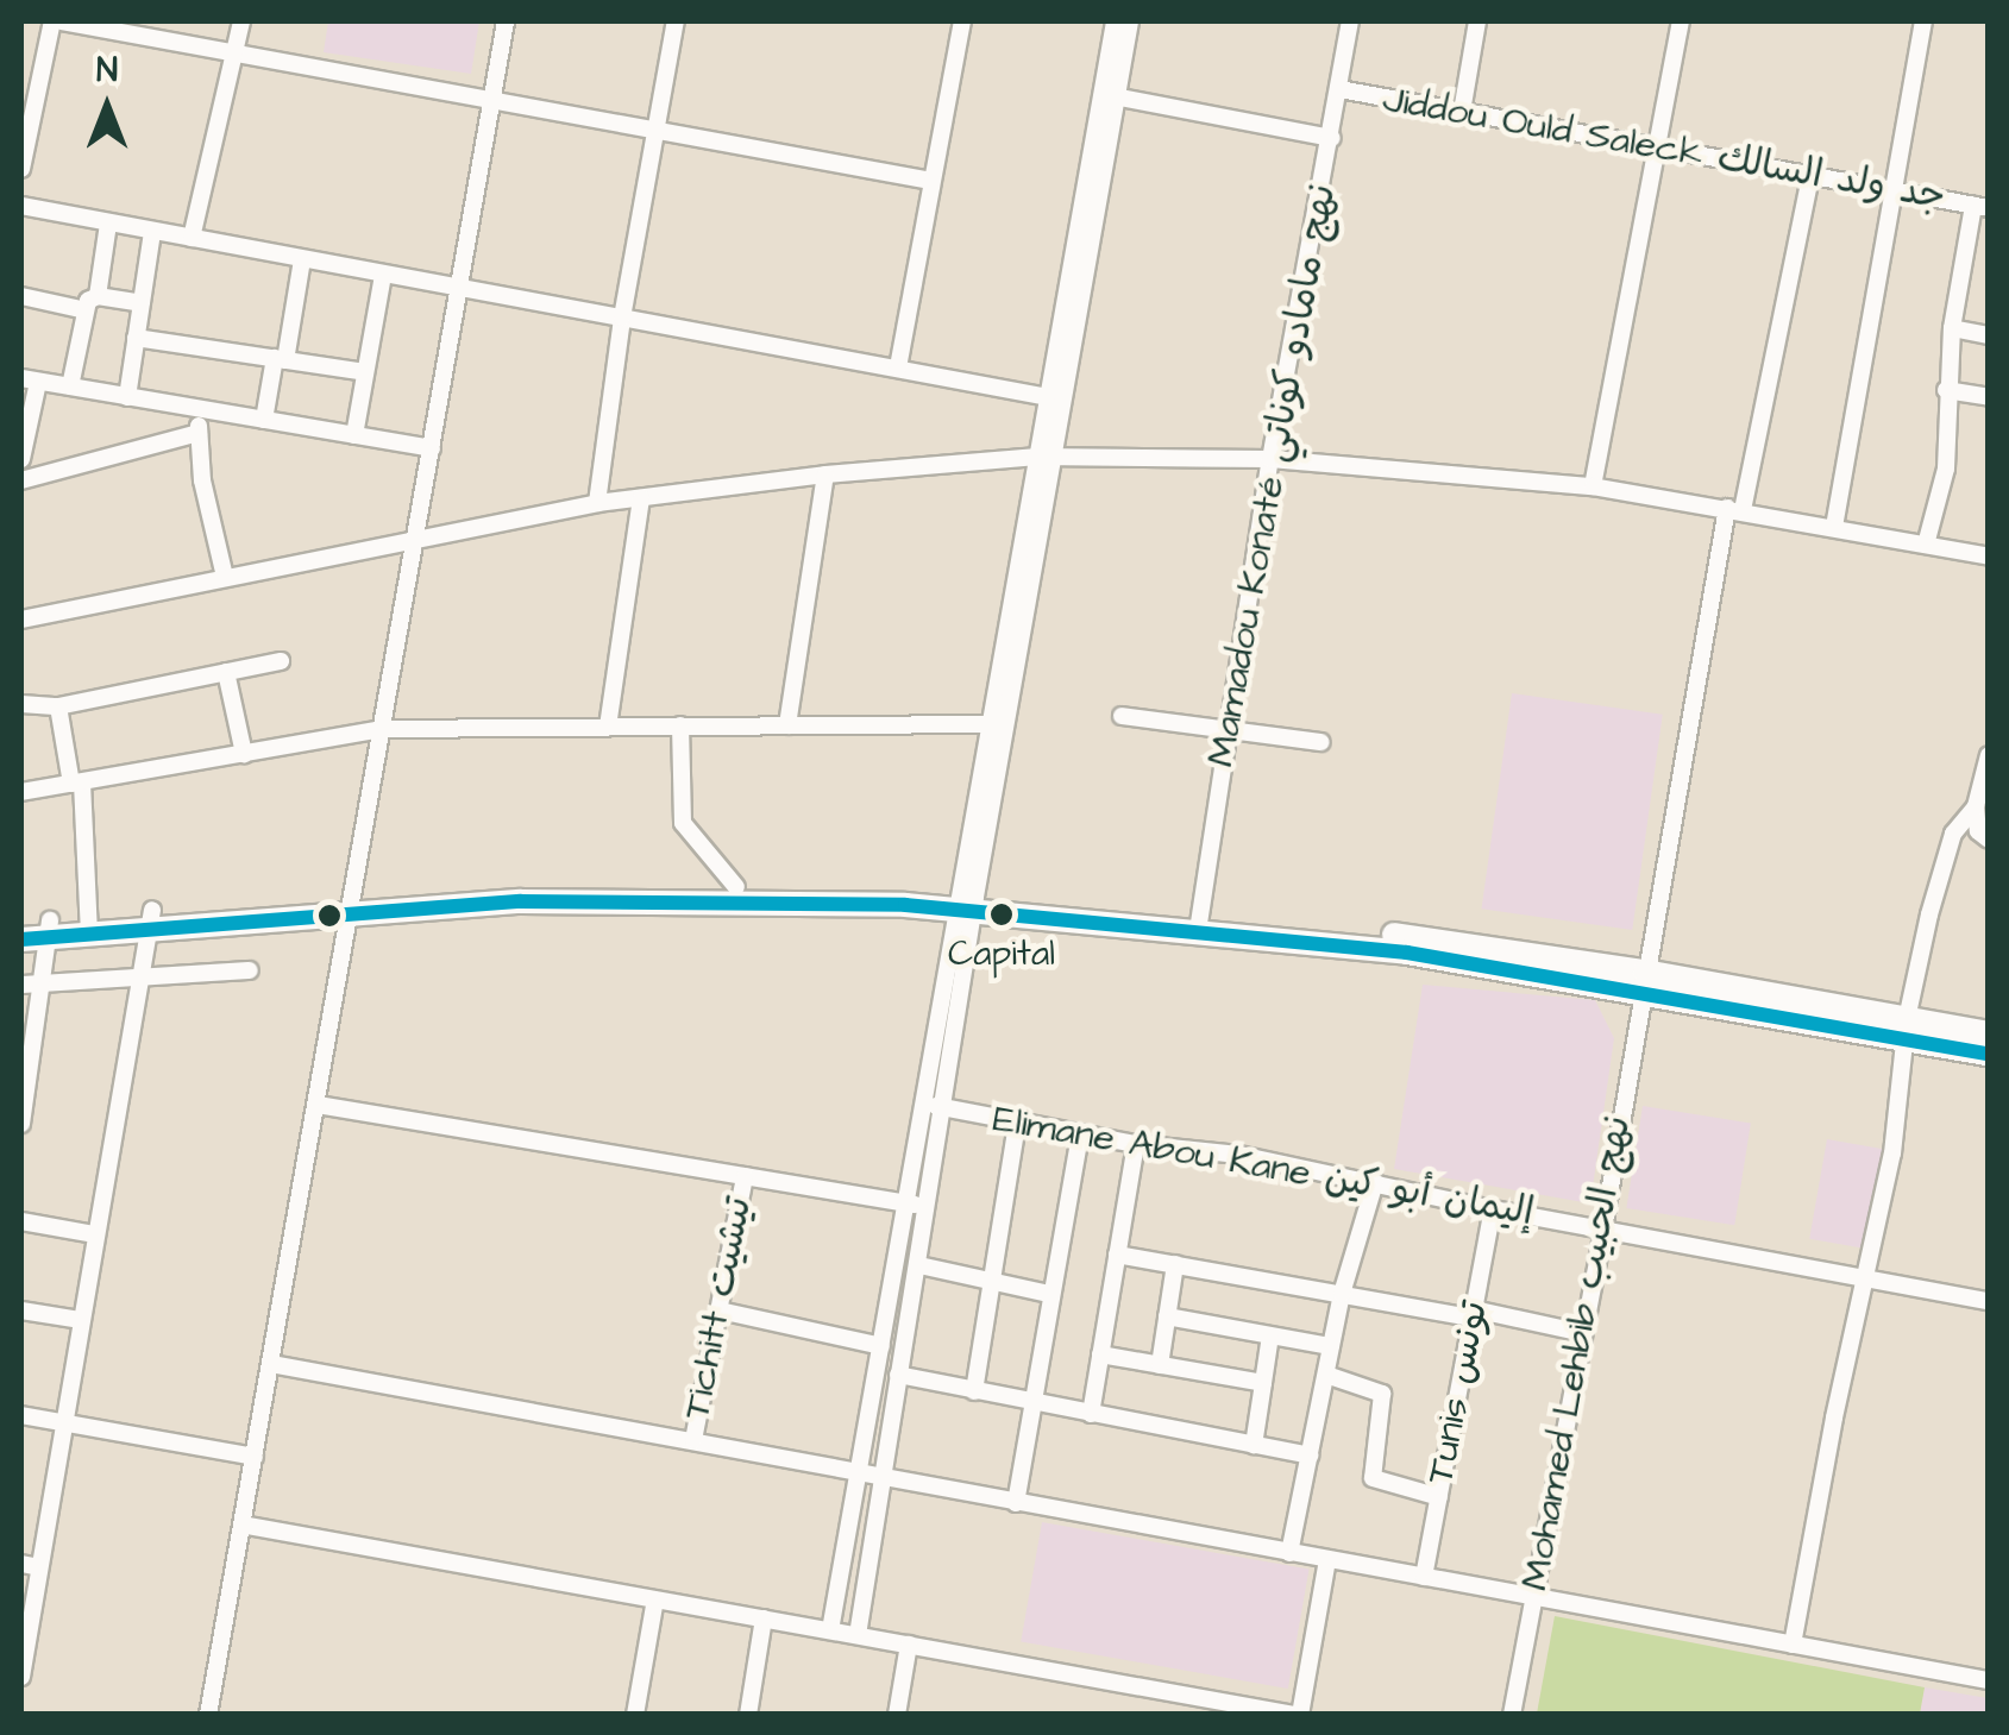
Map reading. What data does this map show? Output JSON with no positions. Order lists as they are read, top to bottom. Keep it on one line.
{"streets":{"street":["Jiddou Ould Saleck جد ولد السالك","Mamadou Konaté نهج مامادو كوناتي","Elimane Abou Kane إليمان أبو كين","Tichitt تيشيت","Mohamed Lehbib نهج الحبيب","Tunis تونس"]},"crossings":[["Jiddou Ould Saleck جد ولد السالك","Mamadou Konaté نهج مامادو كوناتي"],["Jiddou Ould Saleck جد ولد السالك","Mohamed Lehbib نهج الحبيب"],["Elimane Abou Kane إليمان أبو كين","Mohamed Lehbib نهج الحبيب"],["Elimane Abou Kane إليمان أبو كين","Tunis تونس"]],"places":["Capital"],"north":"top"}
